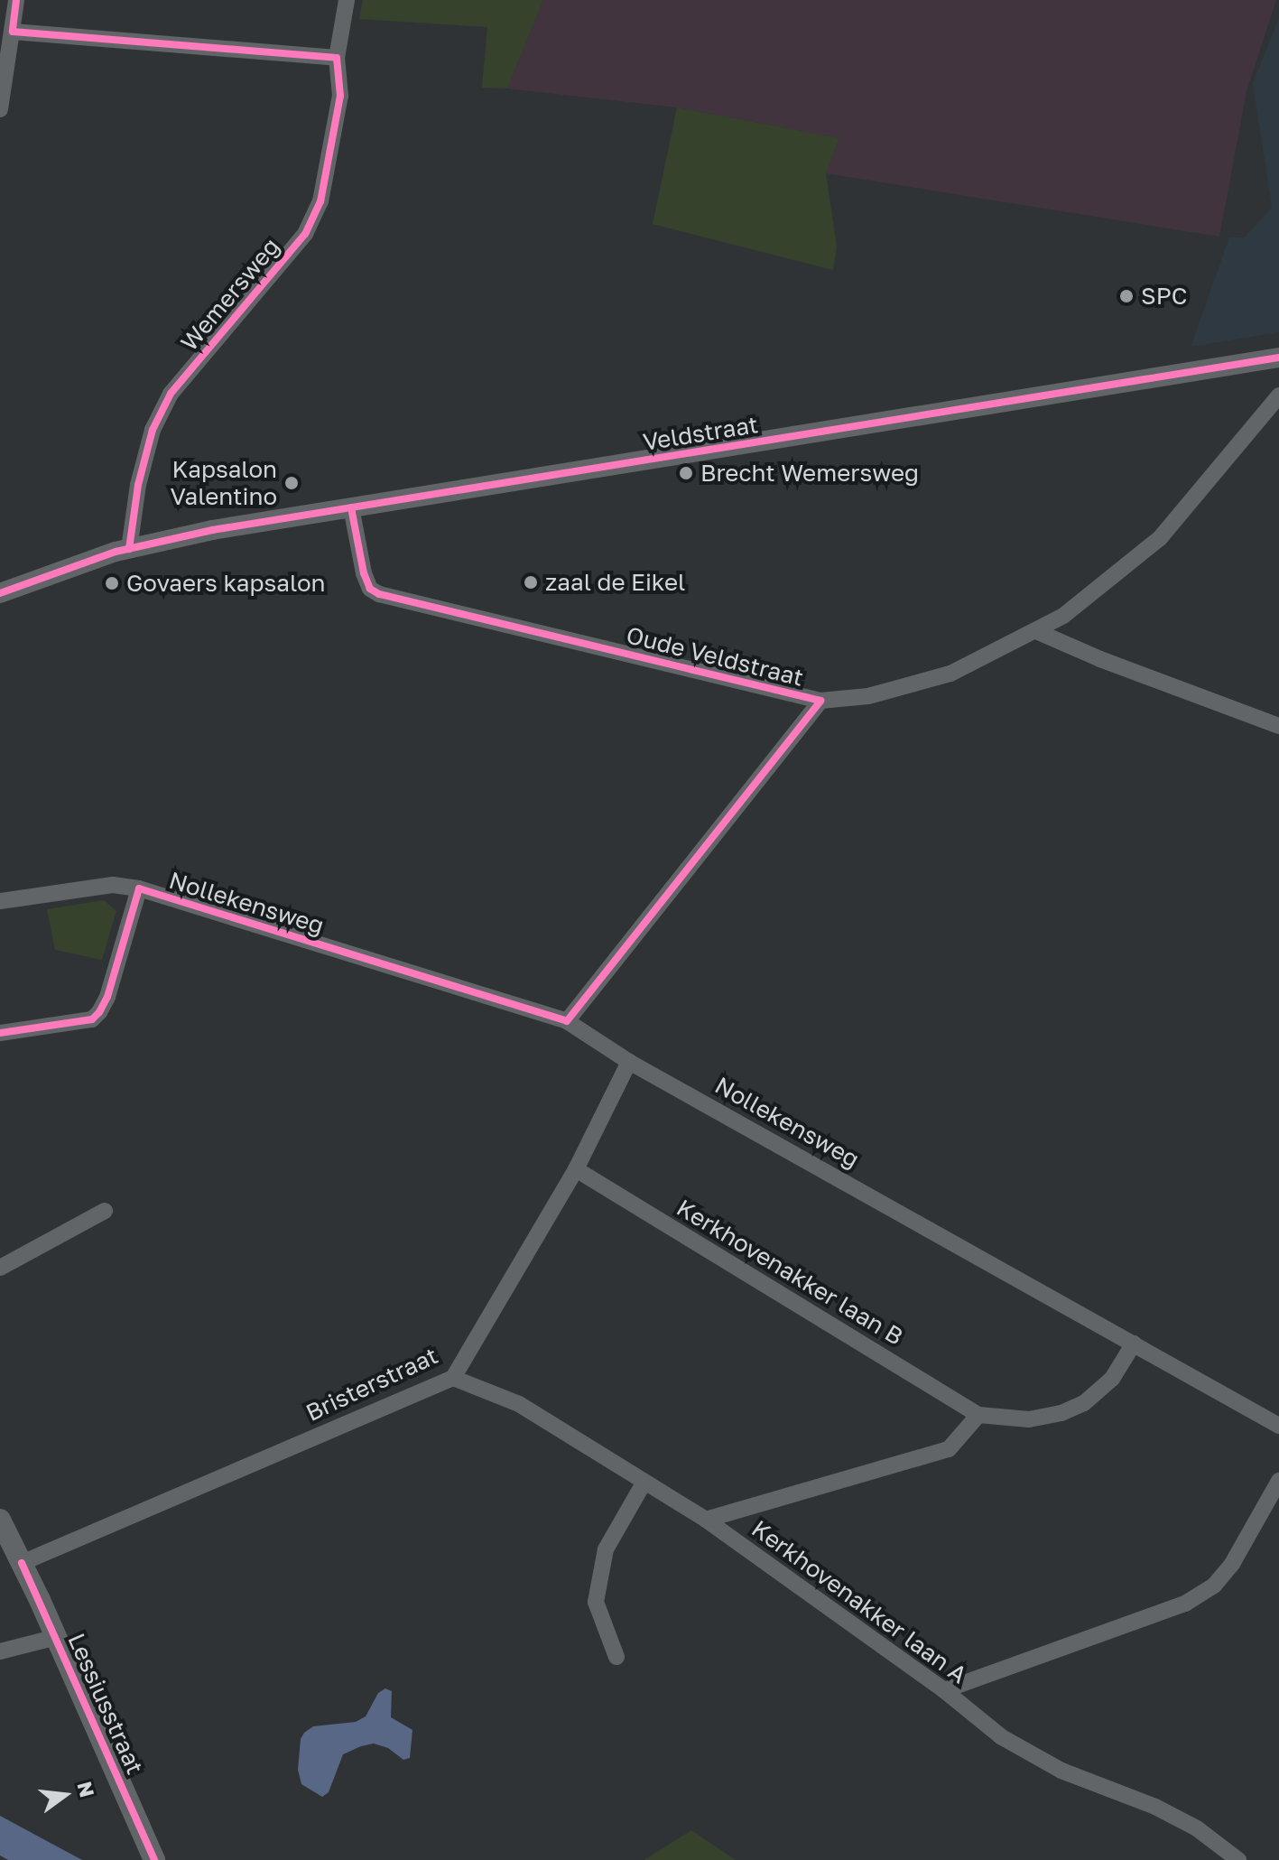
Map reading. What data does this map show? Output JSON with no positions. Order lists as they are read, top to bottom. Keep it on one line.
{"streets":{"main road":["Lessiusstraat"],"street":["Wemersweg","Veldstraat","Oude Veldstraat","Nollekensweg","Kerkhovenakker laan B","Bristerstraat","Kerkhovenakker laan A"]},"crossings":[["Wemersweg","Veldstraat"],["Veldstraat","Oude Veldstraat"],["Oude Veldstraat","Nollekensweg"],["Nollekensweg","Bristerstraat"],["Kerkhovenakker laan B","Bristerstraat"],["Bristerstraat","Kerkhovenakker laan A"],["Bristerstraat","Lessiusstraat"]],"places":["SPC","Brecht Wemersweg","Kapsalon Valentino","zaal de Eikel","Govaers kapsalon"],"north":"right"}
